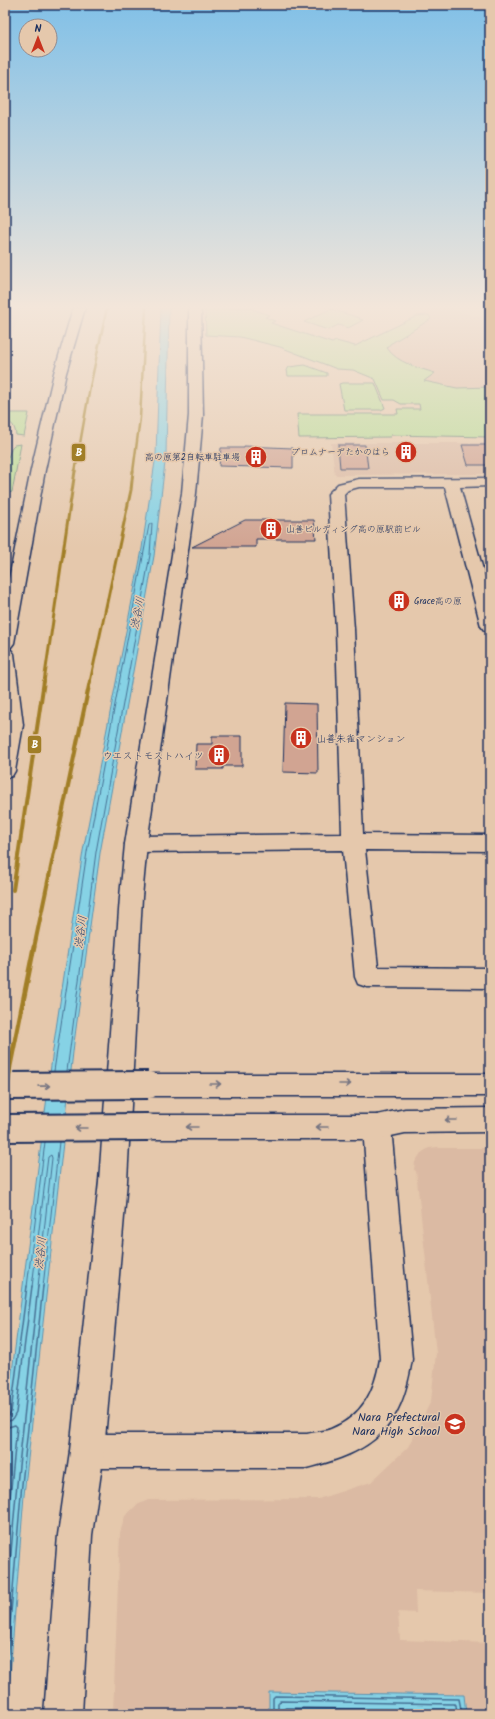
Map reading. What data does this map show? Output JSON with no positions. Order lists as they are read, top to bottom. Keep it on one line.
{"water":["渋谷川"],"places":{"building":["プロムナーデたかのはら","高の原第2自転車駐車場","山善ビルディング高の原駅前ビル","Grace高の原","山善朱雀マンション","ウエストモストハイツ"],"school or university":["Nara Prefectural Nara High School"]},"lines":["transit line B"],"north":"top"}
